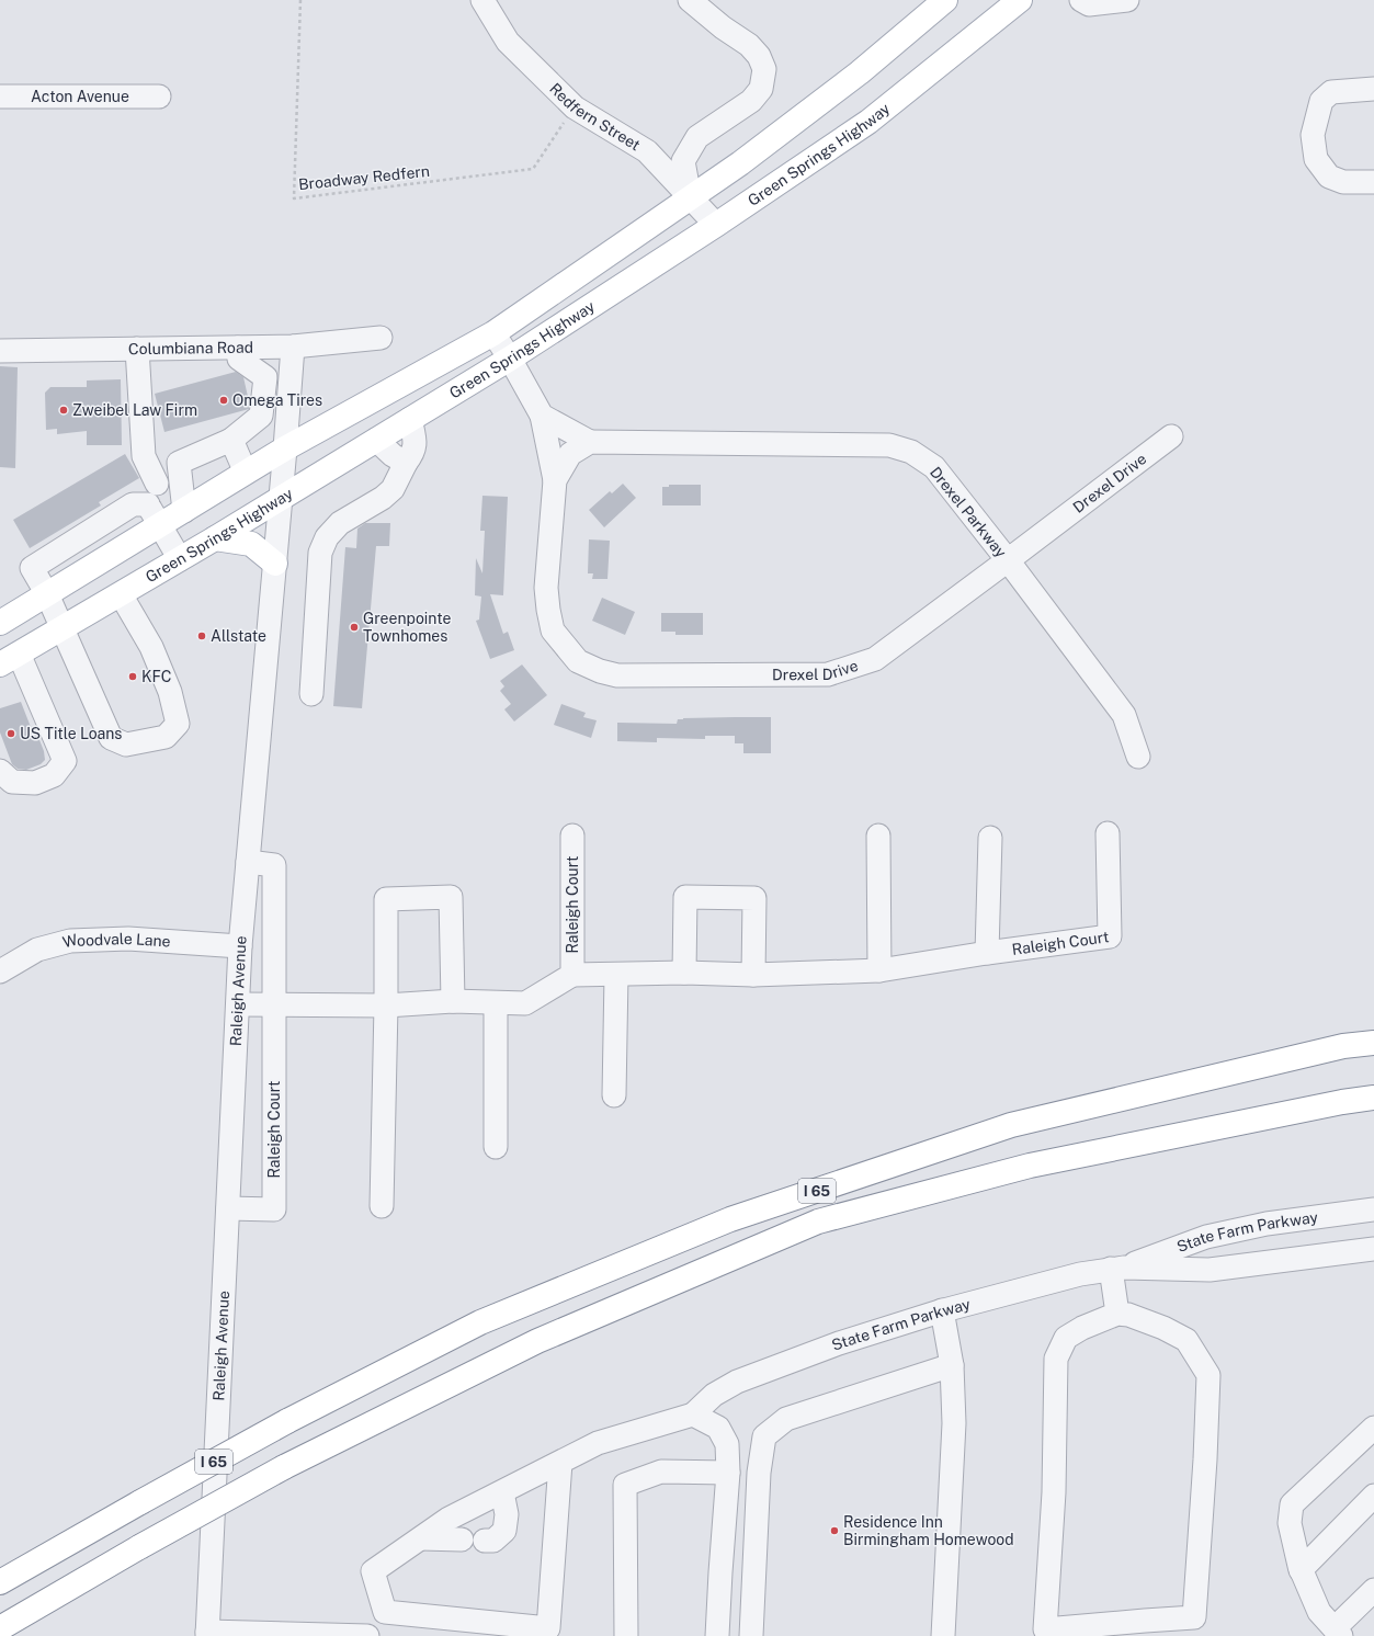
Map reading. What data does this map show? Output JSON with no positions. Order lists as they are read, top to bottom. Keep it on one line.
{"streets":{"main road":["Green Springs Highway","I 65"],"street":["Acton Avenue","Redfern Street","Columbiana Road","Drexel Drive","Drexel Parkway","Raleigh Court","Woodvale Lane","Raleigh Avenue","State Farm Parkway"],"path":["Broadway Redfern"]},"crossings":[["Redfern Street","Green Springs Highway"],["Redfern Street","Broadway Redfern"],["Green Springs Highway","Raleigh Avenue"],["Columbiana Road","Raleigh Avenue"],["Drexel Drive","Drexel Parkway"],["Raleigh Court","Raleigh Avenue"],["Woodvale Lane","Raleigh Avenue"]],"places":["Omega Tires","Zweibel Law Firm","Greenpointe Townhomes","Allstate","KFC","US Title Loans","Residence Inn Birmingham Homewood"]}
